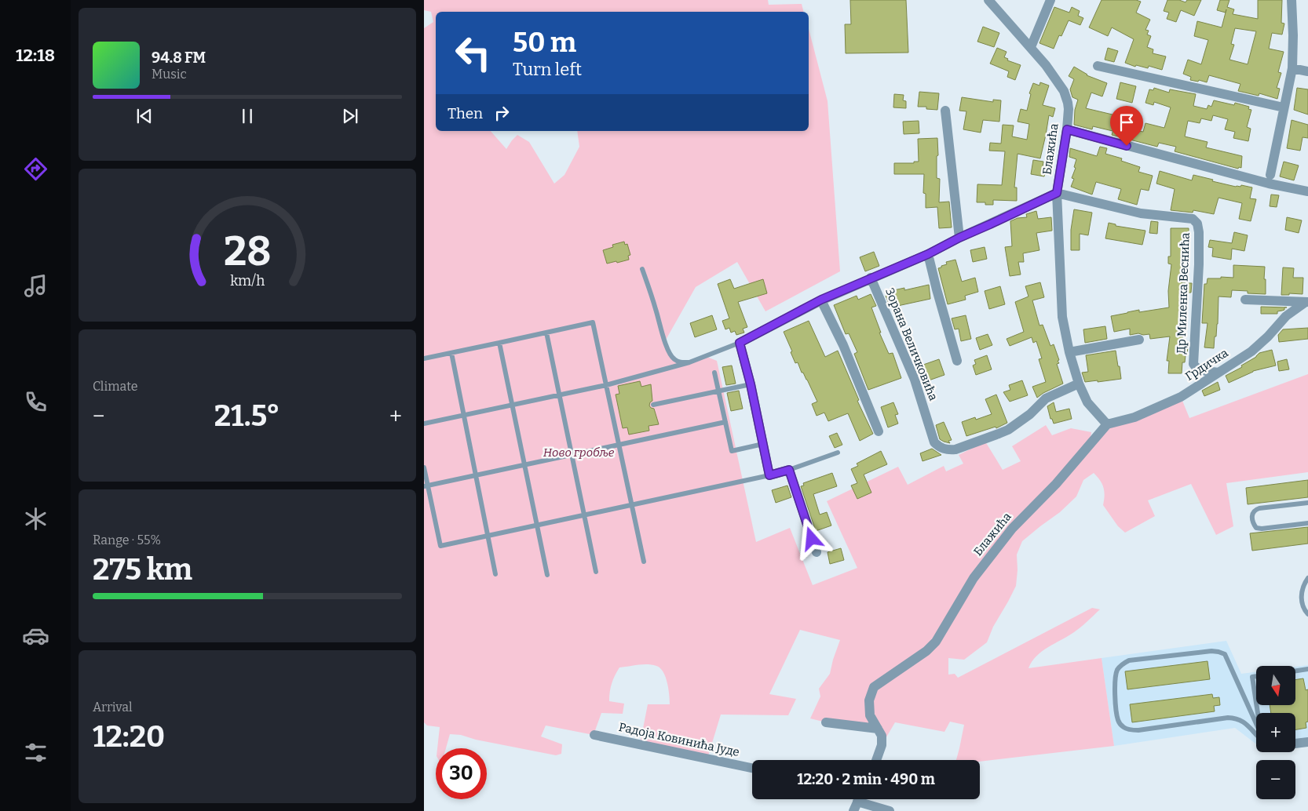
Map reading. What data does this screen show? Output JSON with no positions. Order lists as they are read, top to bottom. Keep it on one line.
{"streets":{"street":["Блажића","Др Миленка Веснића","Зорана Величковића","Грдичка","Радоја Ковинића Јуде"]},"crossings":[["Блажића","Др Миленка Веснића"],["Блажића","Зорана Величковића"],["Блажића","Грдичка"],["Др Миленка Веснића","Грдичка"]],"parks":["Ново гробље"],"north":"bottom","page":{"tabs":"12:18","turn":["50 m","Turn left"],"song":["94.8 FM","Music"],"then":"Then","tile":["Climate",["Range · 55%","275 km"],["Arrival","12:20"]],"heat":["−","21.5°","+"],"map_buttons":["+","−"],"limit":"30","trip":"12:20 · 2 min · 490 m","gauge":["28","km/h"]}}
